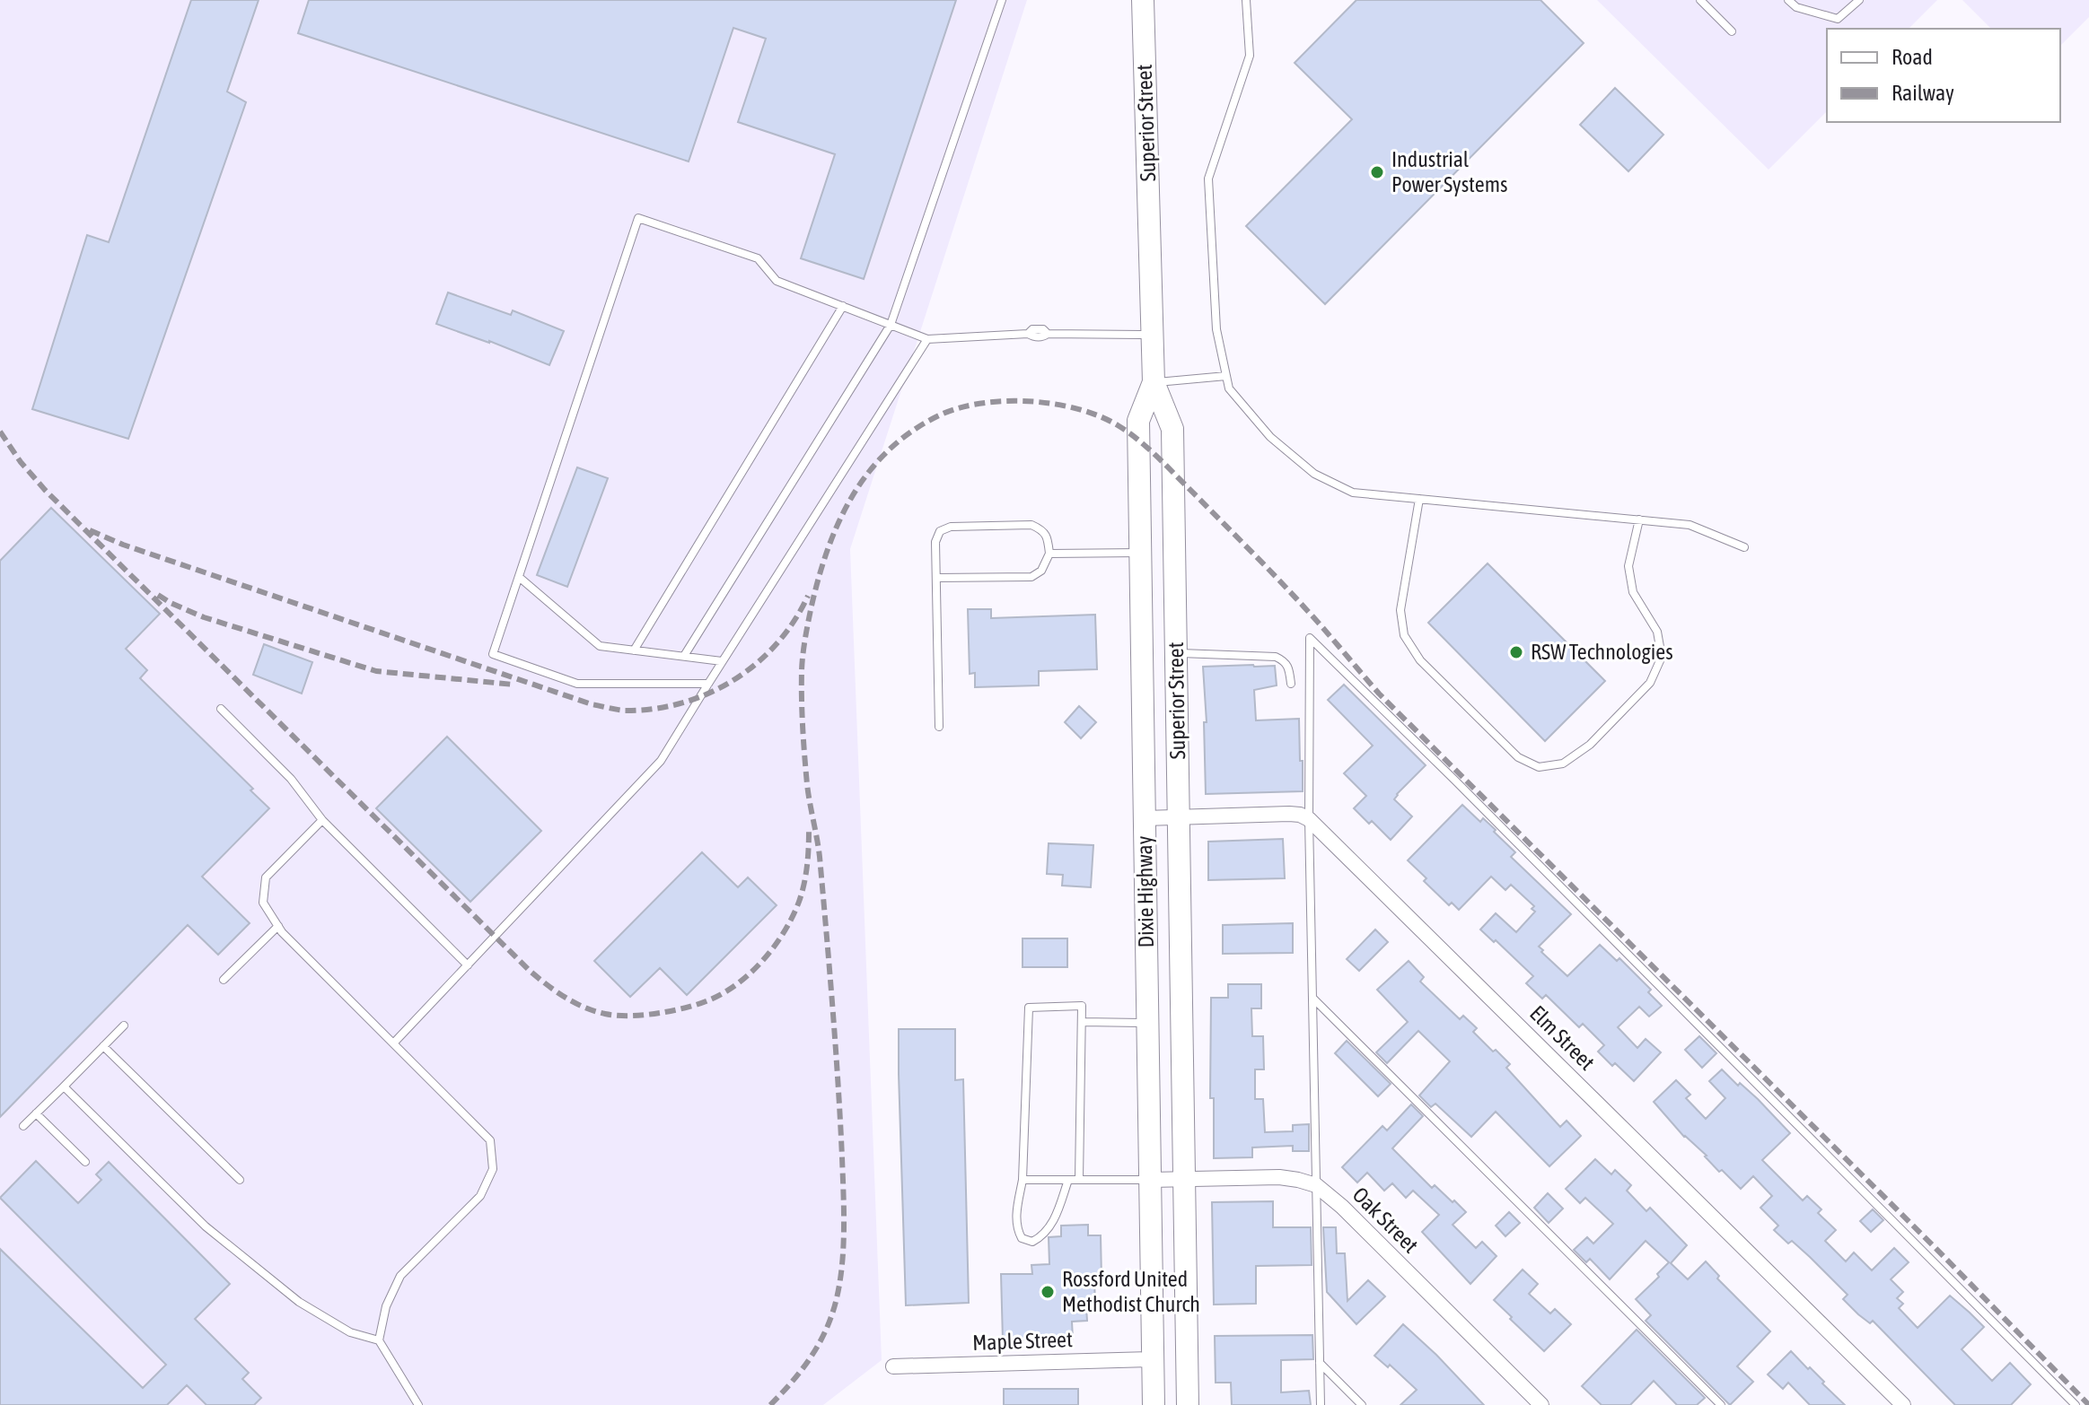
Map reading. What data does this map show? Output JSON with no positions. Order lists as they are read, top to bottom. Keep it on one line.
{"streets":{"main road":["Superior Street","Dixie Highway"],"street":["Elm Street","Oak Street","Maple Street"]},"crossings":[["Superior Street","Dixie Highway"],["Superior Street","Oak Street"],["Dixie Highway","Oak Street"],["Dixie Highway","Maple Street"]],"places":["Industrial Power Systems","RSW Technologies","Rossford United Methodist Church"],"legend":["Road","Railway"]}
